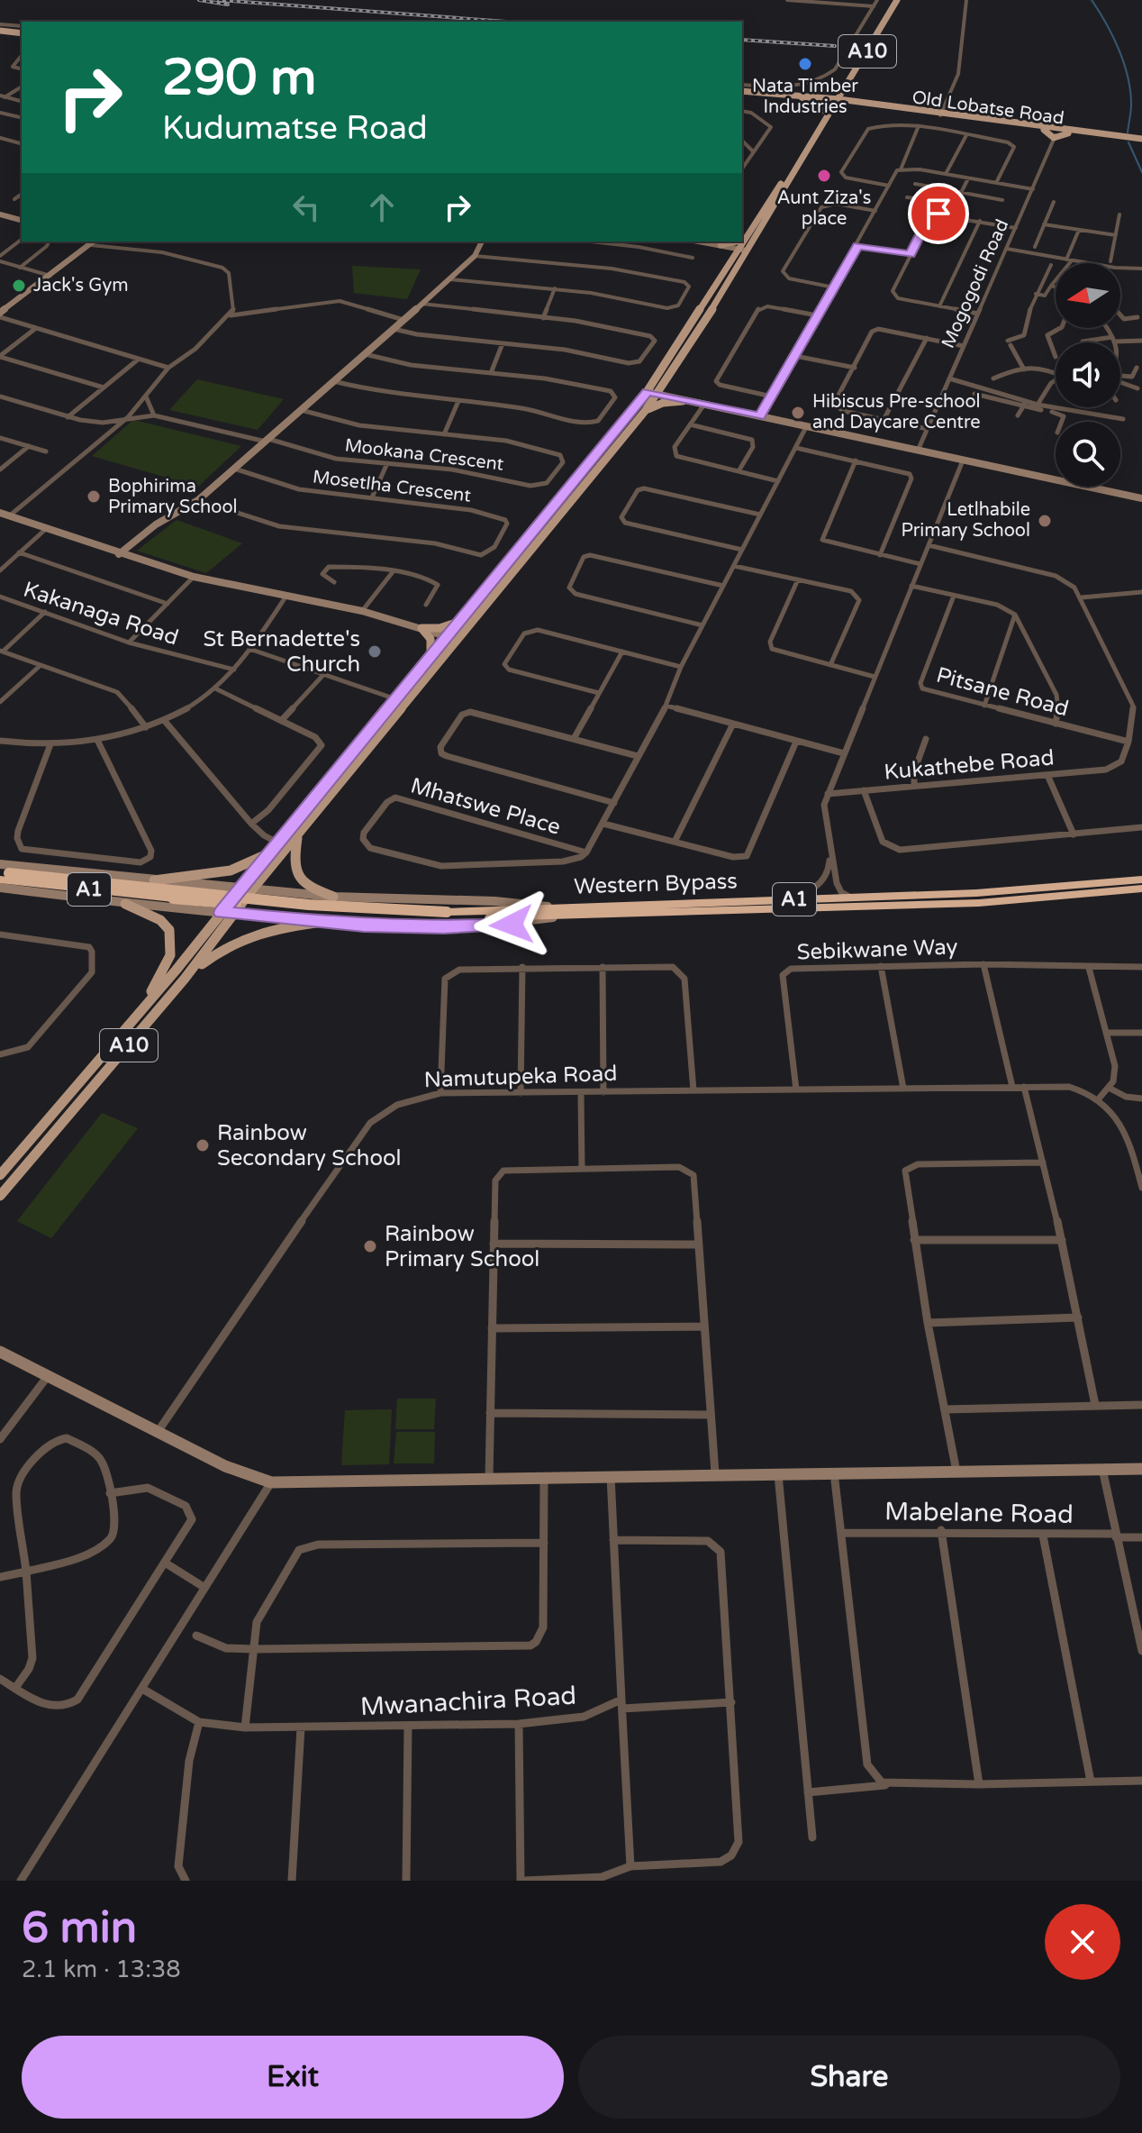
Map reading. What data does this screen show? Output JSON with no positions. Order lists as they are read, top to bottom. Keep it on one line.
{"streets":{"highway":["Western Bypass","A1"],"main road":["A10","Old Lobatse Road"],"street":["Mogogodi Road","Mookana Crescent","Mosetlha Crescent","Kakanaga Road","Pitsane Road","Kukathebe Road","Mhatswe Place","Sebikwane Way","Namutupeka Road","Mabelane Road","Mwanachira Road"]},"crossings":[["A10","Old Lobatse Road"],["Old Lobatse Road","Mogogodi Road"],["Pitsane Road","Kukathebe Road"],["Sebikwane Way","Namutupeka Road"]],"places":["Nata Timber Industries","Aunt Ziza's place","Jack's Gym","Hibiscus Pre-school and Daycare Centre","Bophirima Primary School","Letlhabile Primary School","St Bernadette's Church","Rainbow Secondary School","Rainbow Primary School"],"north":"left","page":{"turn":["290 m","Kudumatse Road"],"heading":["6 min","2.1 km · 13:38"],"buttons":["Exit","Share"]}}
